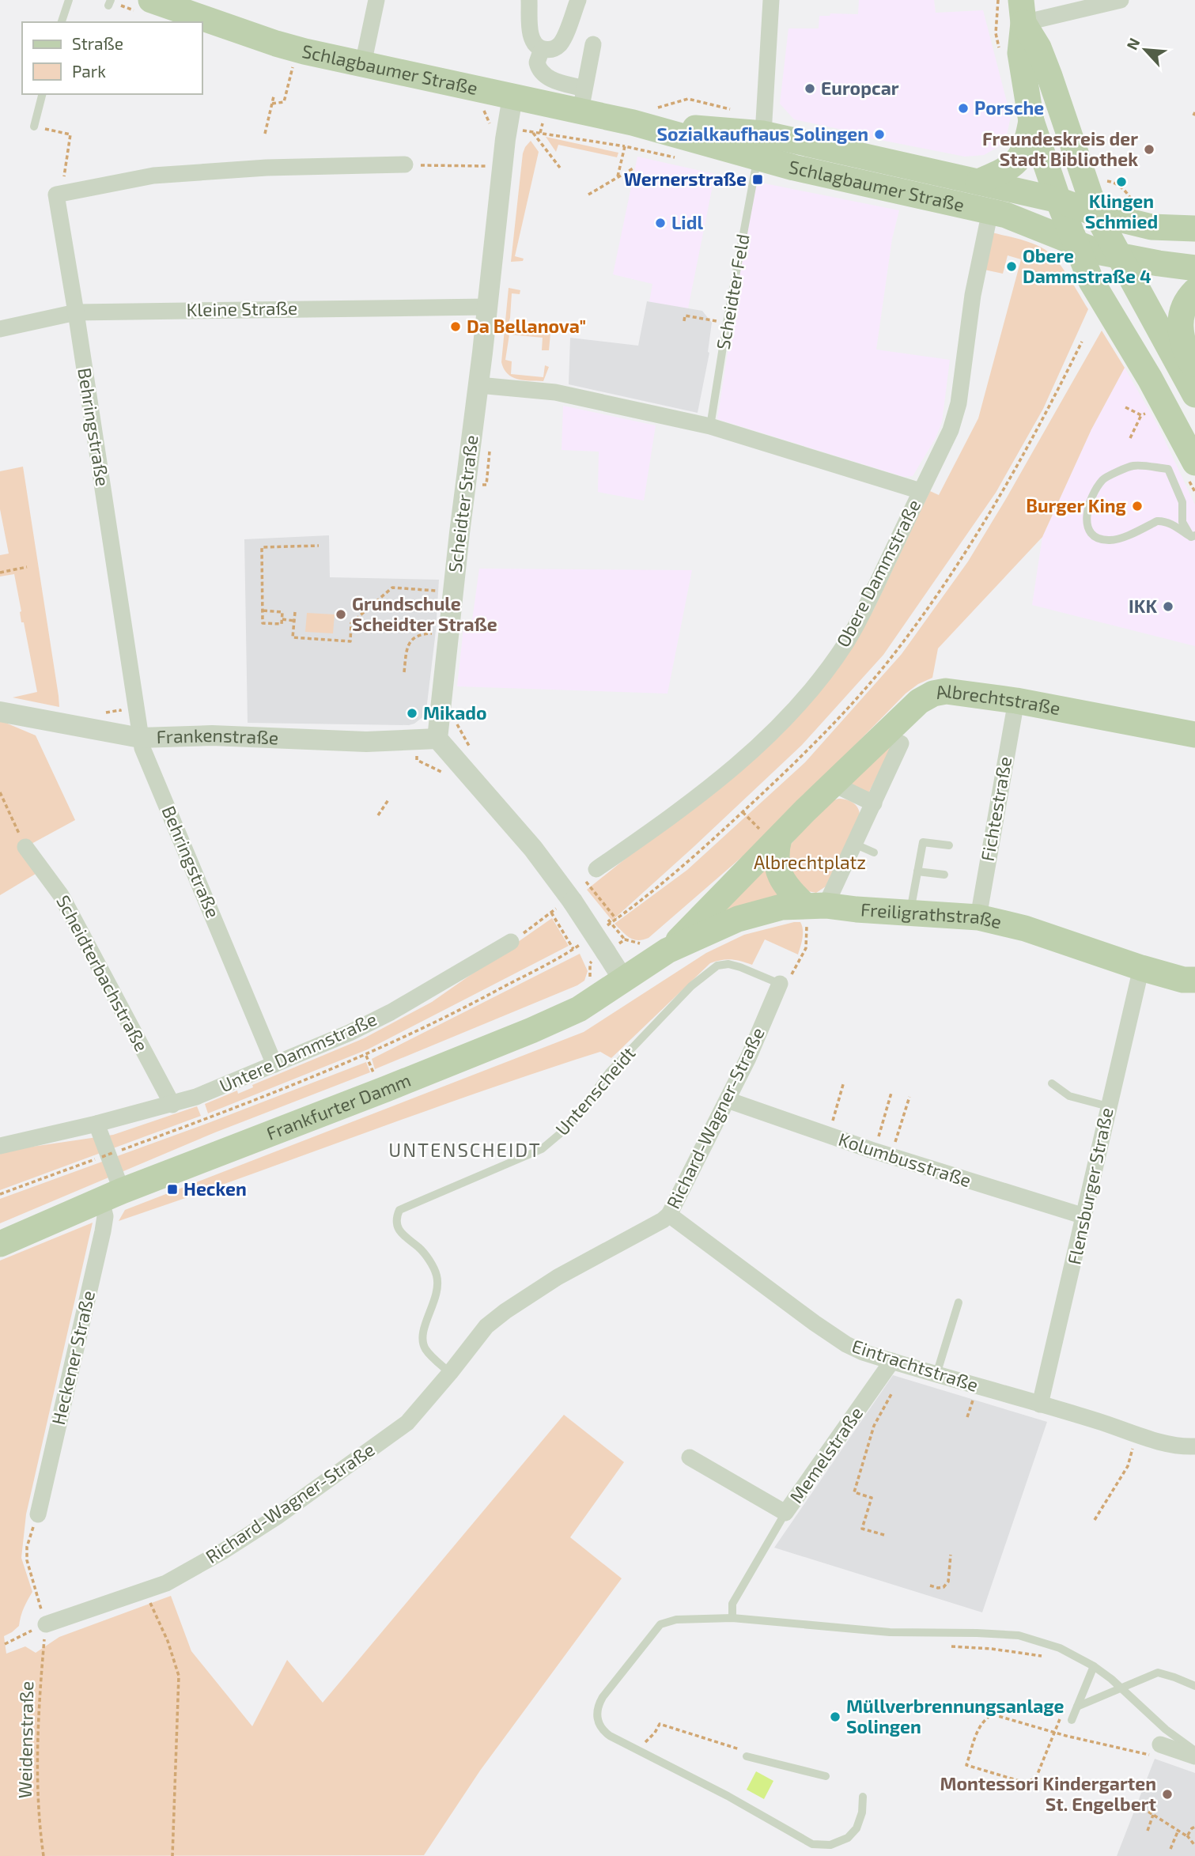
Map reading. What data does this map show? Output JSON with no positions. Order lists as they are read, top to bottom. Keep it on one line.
{"streets":{"main road":["Schlagbaumer Straße","Albrechtstraße","Freiligrathstraße","Frankfurter Damm"],"street":["Kleine Straße","Behringstraße","Scheidter Straße","Obere Dammstraße","Frankenstraße","Fichtestraße","Scheidterbachstraße","Untere Dammstraße","Richard-Wagner-Straße","Kolumbusstraße","Flensburger Straße","Heckener Straße","Eintrachtstraße","Memelstraße"],"lane":["Scheidter Feld","Untenscheidt"],"path":["Weidenstraße"]},"crossings":[["Schlagbaumer Straße","Scheidter Feld"],["Schlagbaumer Straße","Scheidter Straße"],["Schlagbaumer Straße","Obere Dammstraße"],["Kleine Straße","Behringstraße"],["Kleine Straße","Scheidter Straße"],["Behringstraße","Frankenstraße"],["Behringstraße","Untere Dammstraße"],["Scheidter Straße","Frankenstraße"],["Albrechtstraße","Fichtestraße"],["Albrechtstraße","Freiligrathstraße"],["Albrechtstraße","Frankfurter Damm"],["Fichtestraße","Freiligrathstraße"],["Freiligrathstraße","Frankfurter Damm"],["Freiligrathstraße","Flensburger Straße"],["Scheidterbachstraße","Untere Dammstraße"],["Untere Dammstraße","Heckener Straße"],["Untenscheidt","Richard-Wagner-Straße"],["Frankfurter Damm","Heckener Straße"],["Richard-Wagner-Straße","Kolumbusstraße"],["Richard-Wagner-Straße","Eintrachtstraße"],["Richard-Wagner-Straße","Weidenstraße"],["Kolumbusstraße","Flensburger Straße"],["Flensburger Straße","Eintrachtstraße"],["Eintrachtstraße","Memelstraße"]],"districts":["UNTENSCHEIDT"],"parks":["Albrechtplatz"],"places":{"other":["Europcar","Porsche","Sozialkaufhaus Solingen","Freundeskreis der Stadt Bibliothek","Klingen Schmied","Lidl","Obere Dammstraße 4","Da Bellanova\"","Burger King","IKK","Grundschule Scheidter Straße","Mikado","Müllverbrennungsanlage Solingen","Montessori Kindergarten St. Engelbert"],"transit":["Wernerstraße","Hecken"]},"legend":["Straße","Park"],"north":"top left"}
